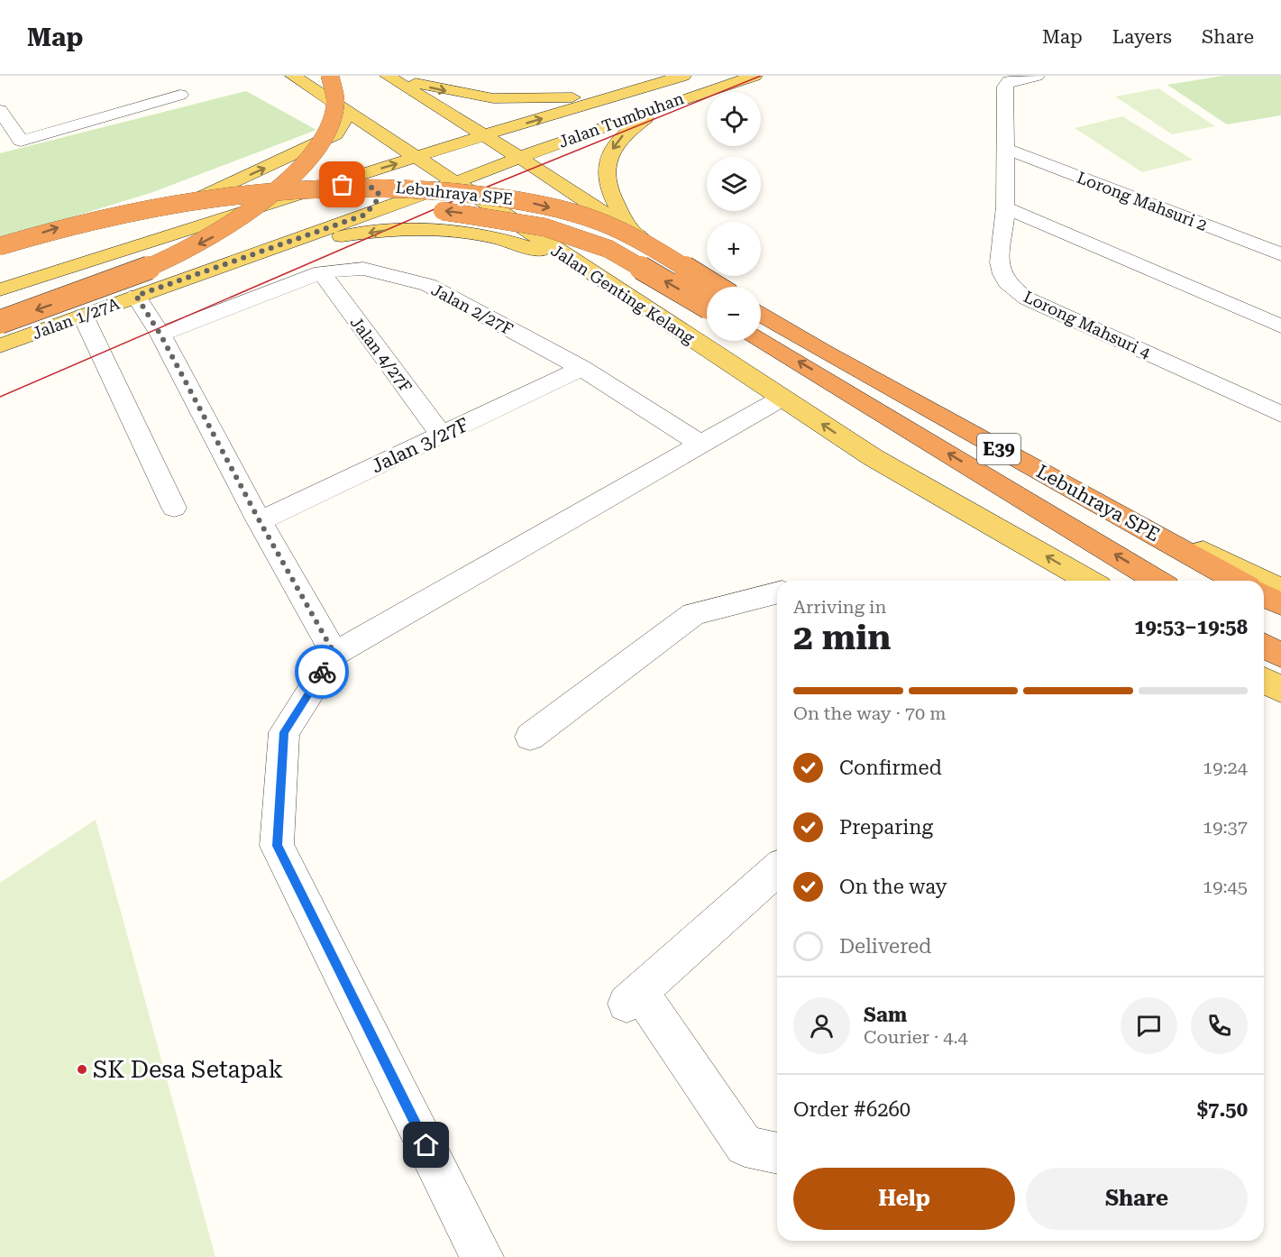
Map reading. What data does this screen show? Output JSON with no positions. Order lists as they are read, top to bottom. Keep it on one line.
{"streets":{"highway":["Lebuhraya SPE","E39"],"main road":["Jalan Tumbuhan","Jalan Genting Kelang","Jalan 1/27A"],"street":["Lorong Mahsuri 2","Jalan 2/27F","Lorong Mahsuri 4","Jalan 4/27F","Jalan 3/27F"]},"crossings":[["Jalan Tumbuhan","Jalan 1/27A"],["Lorong Mahsuri 2","Lorong Mahsuri 4"],["Jalan Genting Kelang","Jalan 1/27A"],["Jalan 2/27F","Jalan 4/27F"],["Jalan 2/27F","Jalan 3/27F"],["Jalan 4/27F","Jalan 3/27F"]],"places":["SK Desa Setapak"],"page":{"header":"Map","nav":["Map","Layers","Share"],"map_buttons":["+","−"],"heading":["2 min","Arriving in","19:53–19:58"],"panel":["Sam","Courier · 4.4","Order #6260","$7.50"],"bar":"On the way · 70 m","list":[["Confirmed","19:24"],["Preparing","19:37"],["On the way","19:45"],"Delivered"],"buttons":["Help","Share"]}}
